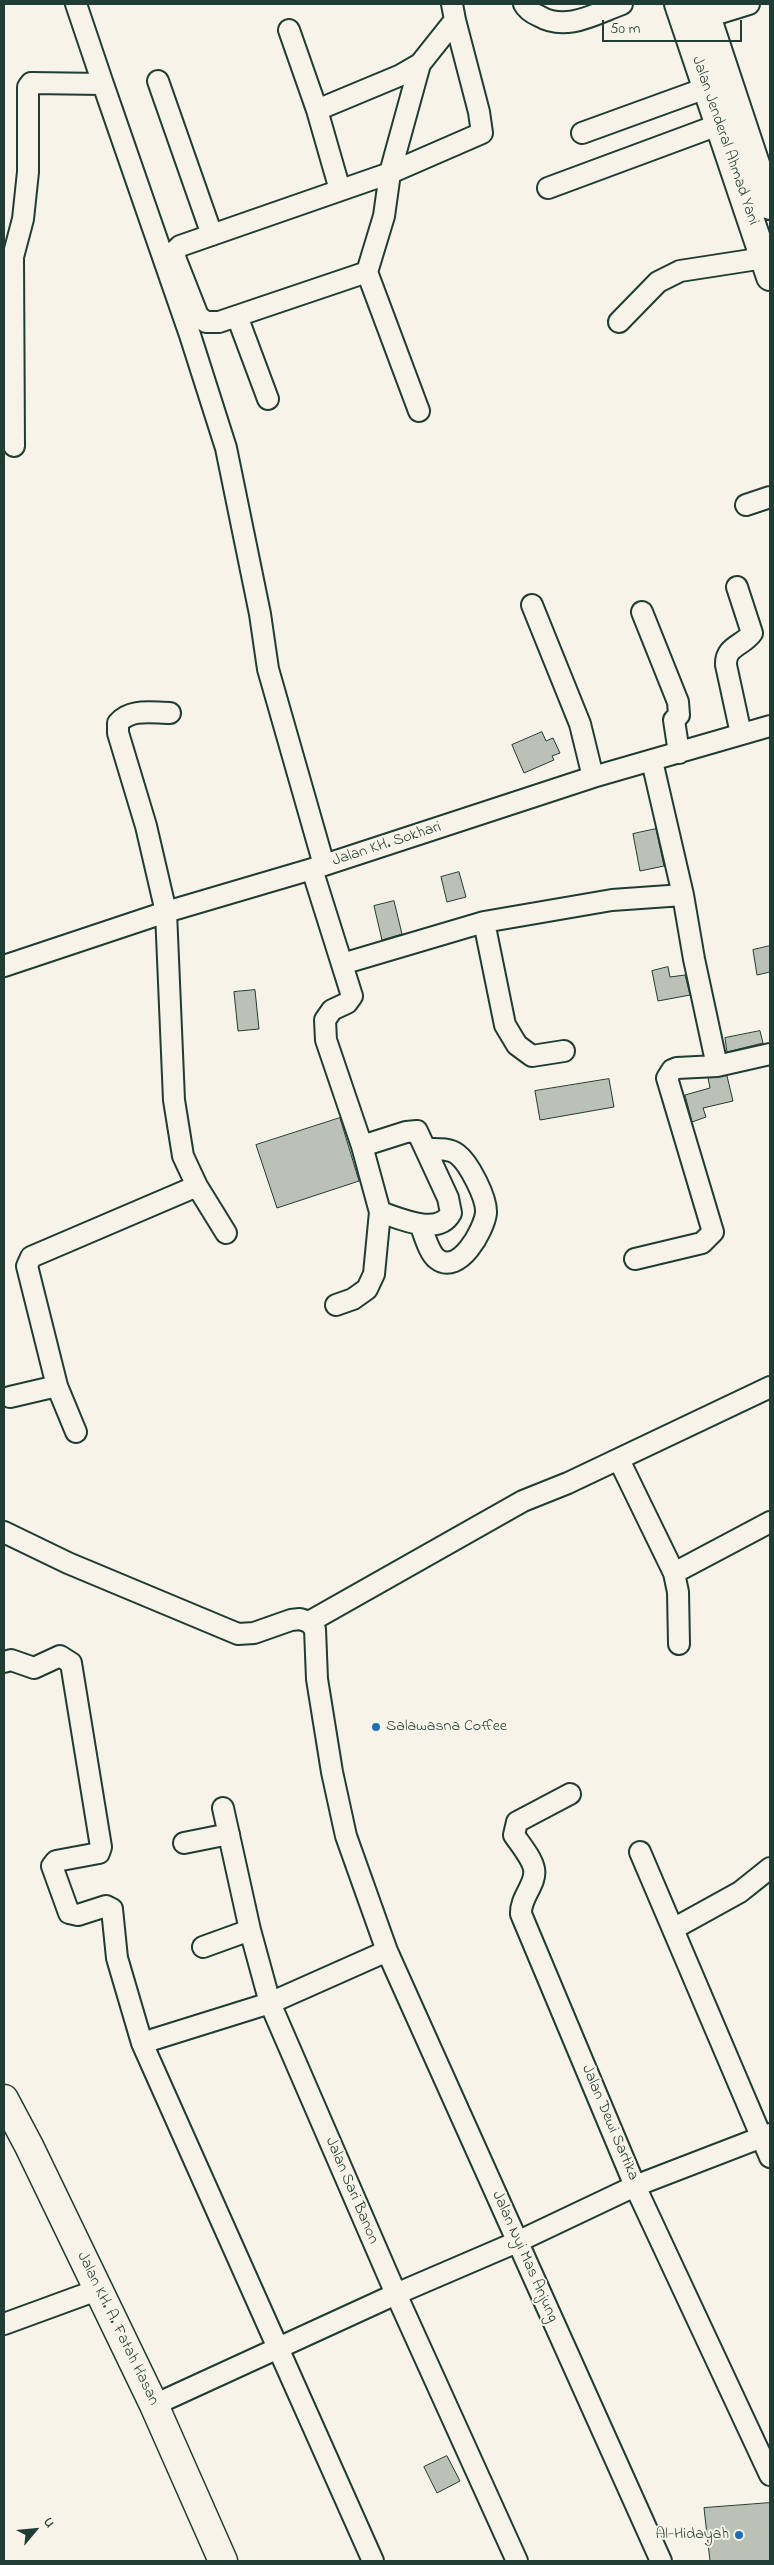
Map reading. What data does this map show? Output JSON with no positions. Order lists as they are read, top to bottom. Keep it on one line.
{"streets":{"highway":["Jalan KH. A. Fatah Hasan"],"main road":["Jalan Jenderal Ahmad Yani"],"street":["Jalan KH. Sokhari","Jalan Dewi Sartika","Jalan Sari Banon","Jalan Nyi Mas Anjung"]},"places":["Salawasna Coffee","Al-Hidayah"],"scale_bar":"50 m","north":"top right"}
